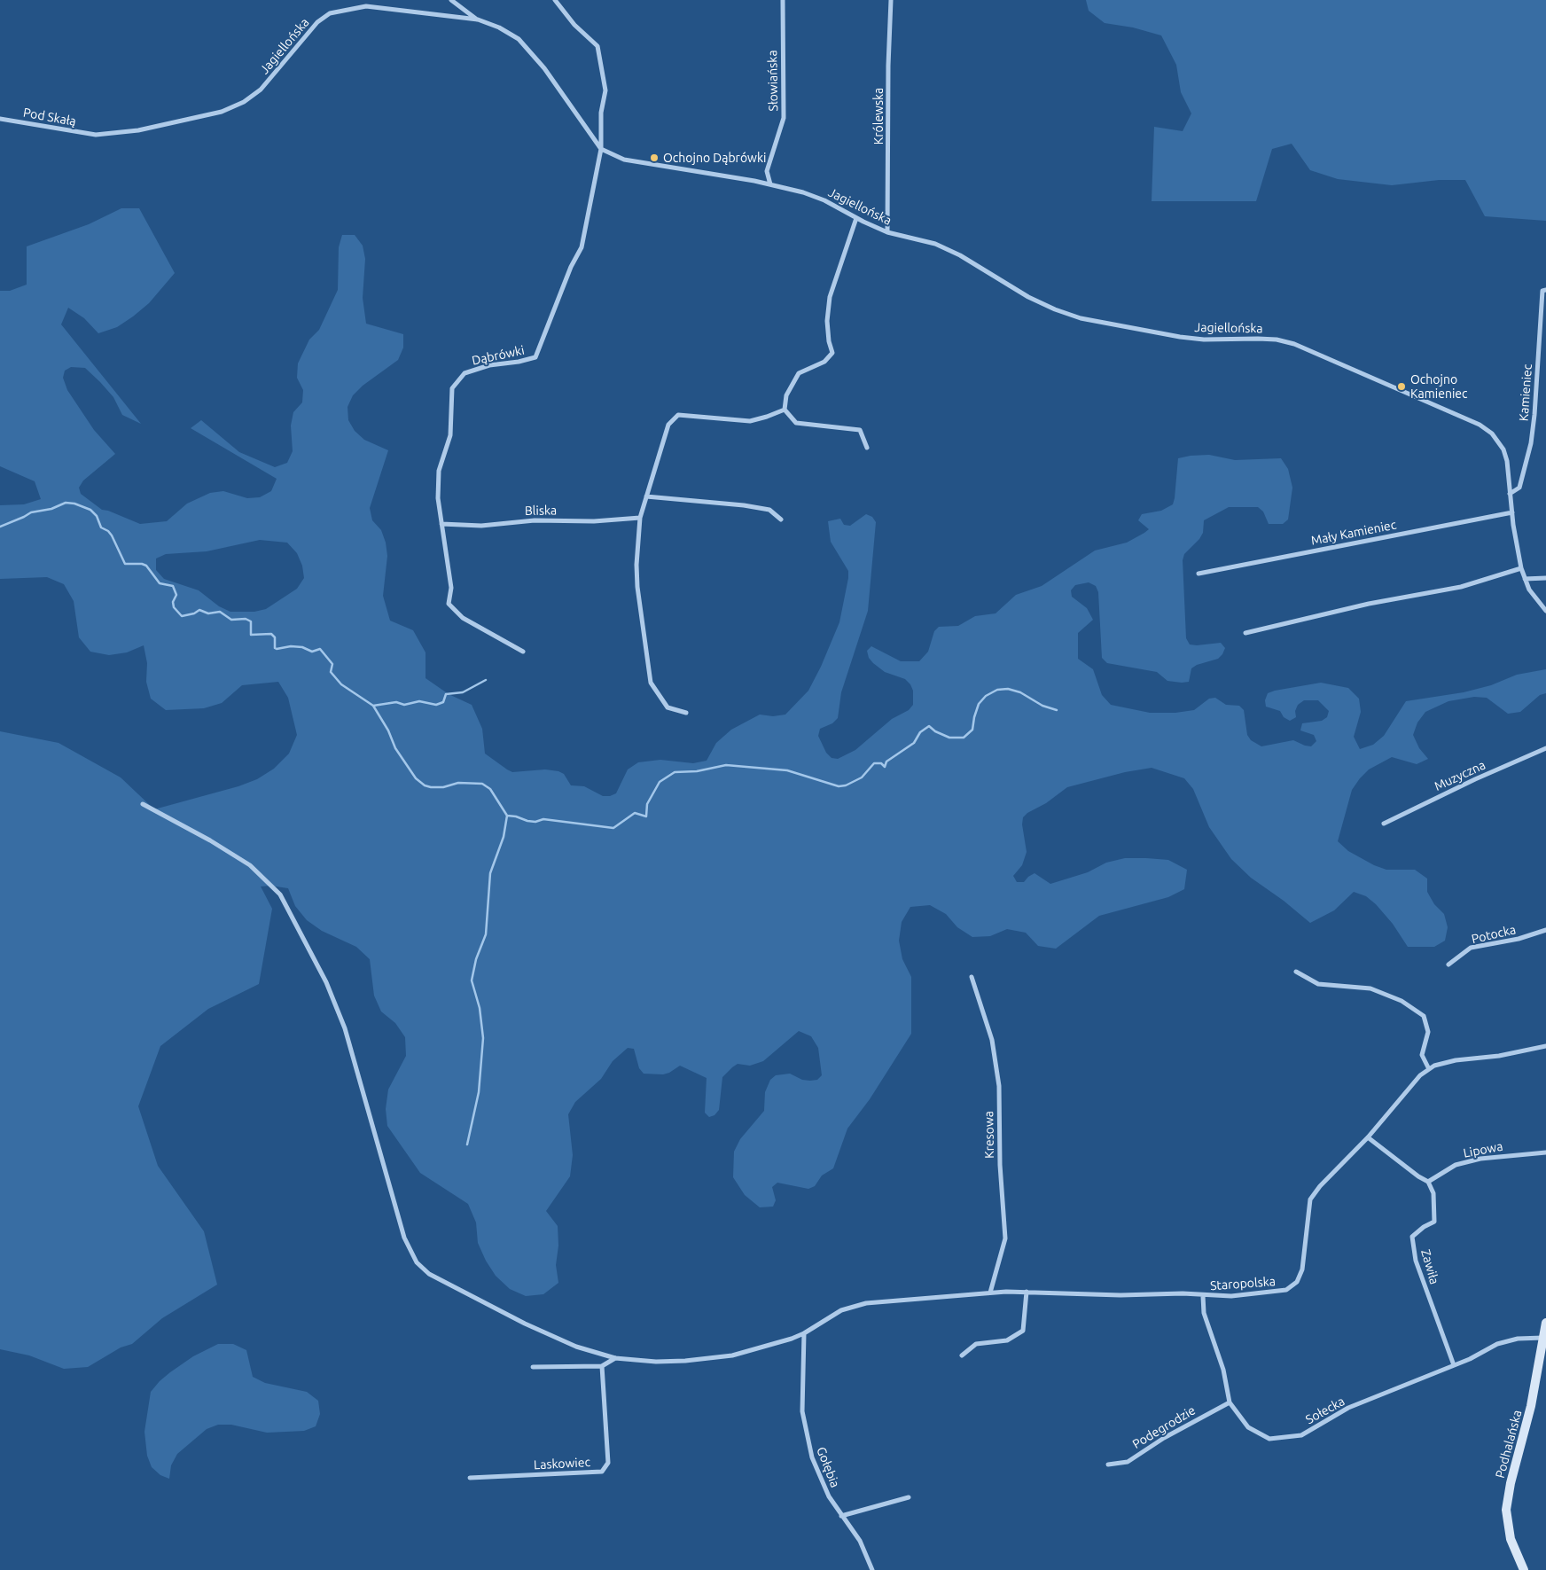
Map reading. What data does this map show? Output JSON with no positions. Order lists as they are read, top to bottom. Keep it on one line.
{"streets":{"street":["Jagiellońska","Słowiańska","Królewska","Pod Skałą","Dąbrówki","Kamieniec","Bliska","Mały Kamieniec","Muzyczna","Potocka","Kresowa","Lipowa","Zawiła","Staropolska","Sołecka","Podegrodzie","Podhalańska","Laskowiec","Gołębia"]},"crossings":[["Jagiellońska","Słowiańska"],["Jagiellońska","Królewska"],["Jagiellońska","Pod Skałą"],["Jagiellońska","Dąbrówki"],["Jagiellońska","Kamieniec"],["Jagiellońska","Mały Kamieniec"],["Dąbrówki","Bliska"],["Kresowa","Staropolska"],["Lipowa","Zawiła"],["Zawiła","Sołecka"],["Staropolska","Sołecka"],["Staropolska","Gołębia"],["Sołecka","Podegrodzie"],["Sołecka","Podhalańska"]],"places":["Ochojno Dąbrówki","Ochojno Kamieniec"]}
